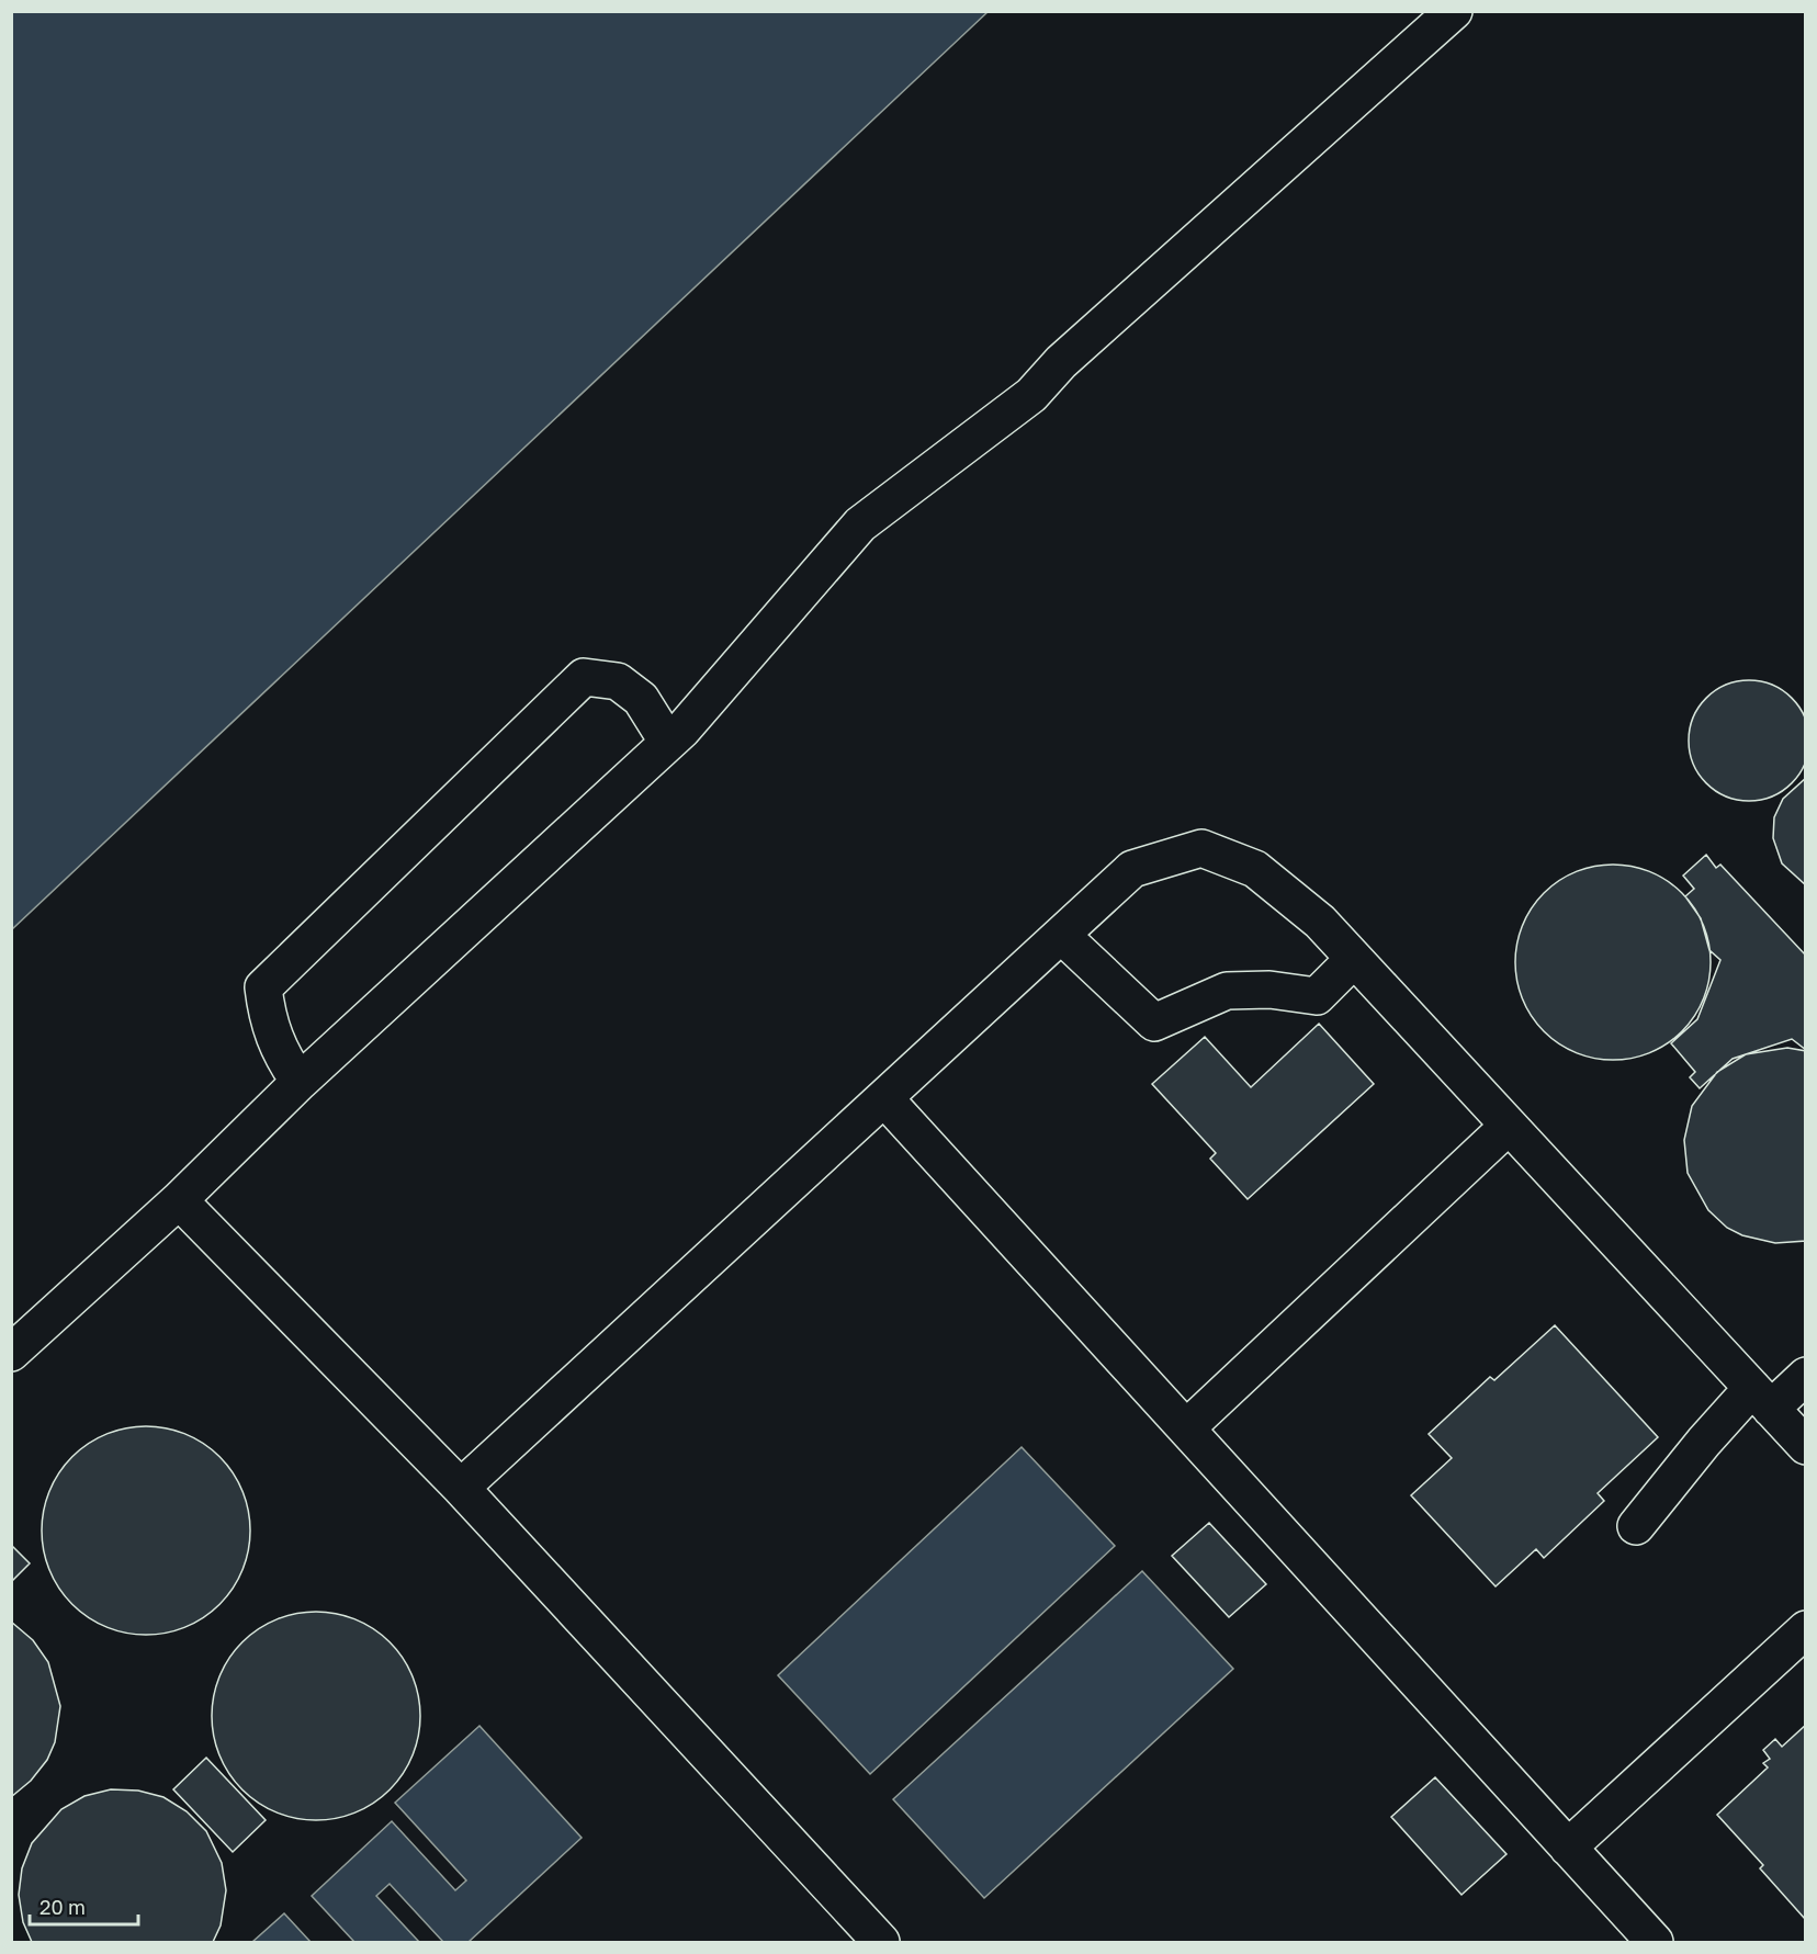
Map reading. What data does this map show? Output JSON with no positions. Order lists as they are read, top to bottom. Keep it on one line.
{"scale_bar":"20 m"}
